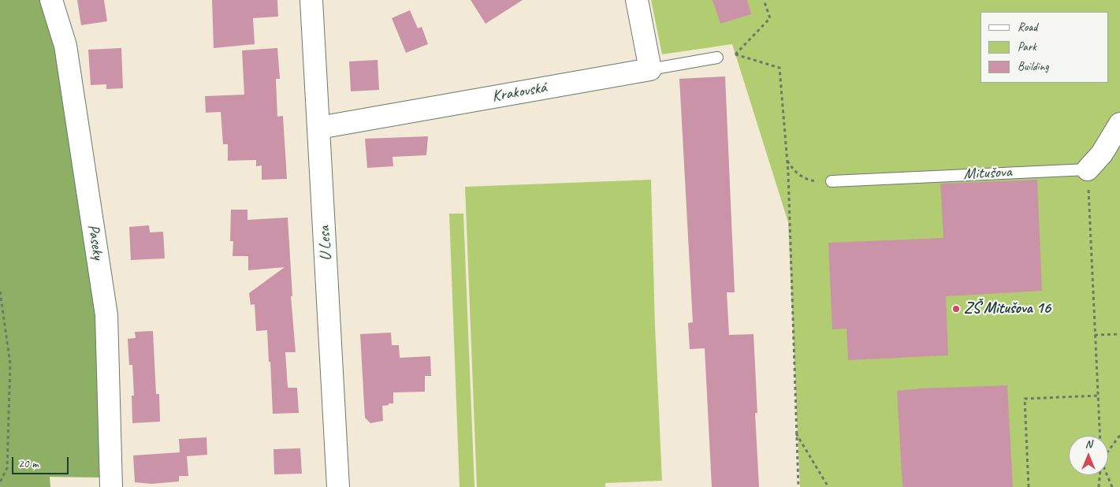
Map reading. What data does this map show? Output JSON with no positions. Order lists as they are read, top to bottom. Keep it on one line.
{"streets":{"street":["Krakovská","Paseky","U Lesa"],"lane":["Mitušova"]},"crossings":[["Krakovská","U Lesa"]],"places":["ZŠ Mitušova 16"],"legend":["Road","Park","Building"],"scale_bar":"20 m","north":"top"}
